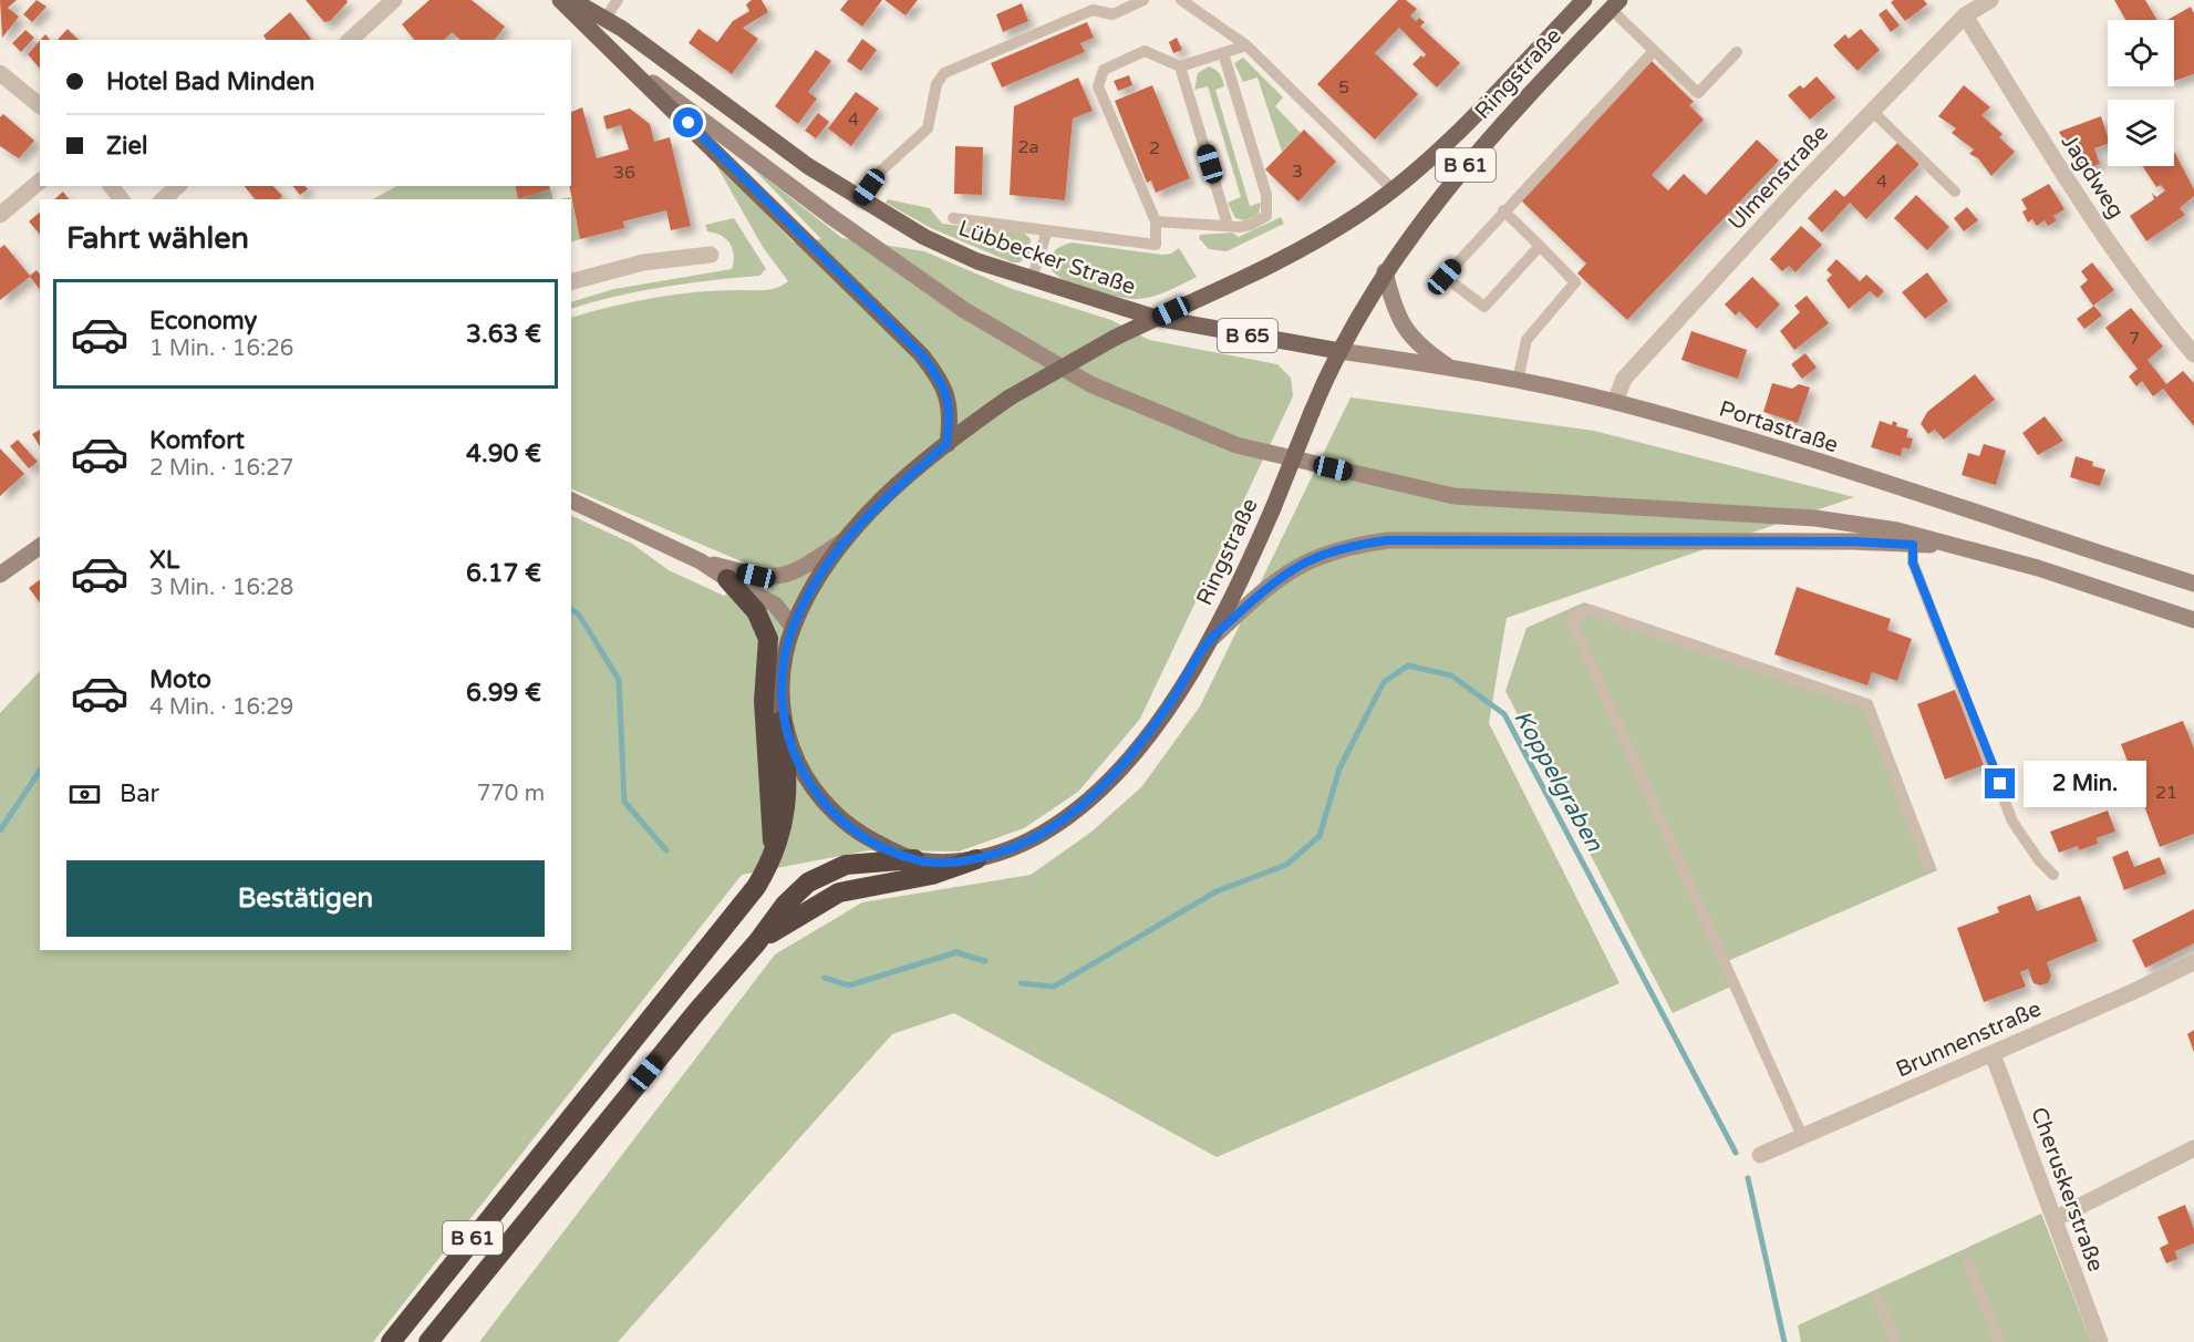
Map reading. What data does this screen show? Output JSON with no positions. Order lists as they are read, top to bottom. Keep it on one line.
{"streets":{"highway":["B 61"],"main road":["Ringstraße","Lübbecker Straße","B 65","Portastraße"],"street":["Jagdweg","Ulmenstraße","Brunnenstraße","Cheruskerstraße"]},"crossings":[["Ringstraße","B 61"],["Ringstraße","Lübbecker Straße"],["Ringstraße","Portastraße"],["B 61","Lübbecker Straße"],["Jagdweg","Ulmenstraße"],["Ulmenstraße","Portastraße"],["Lübbecker Straße","Portastraße"],["Brunnenstraße","Cheruskerstraße"]],"water":["Koppelgraben"],"house_numbers":["5","4","2a","2","3","36","4","7","21"],"page":{"banner":["Hotel Bad Minden","Ziel"],"heading":"Fahrt wählen","list":[{"name":"Economy","note":"1 Min. · 16:26","value":"3.63 €"},{"name":"Komfort","note":"2 Min. · 16:27","value":"4.90 €"},{"name":"XL","note":"3 Min. · 16:28","value":"6.17 €"},{"name":"Moto","note":"4 Min. · 16:29","value":"6.99 €"}],"pay":["Bar","770 m"],"bubble":"2 Min.","buttons":"Bestätigen"}}
